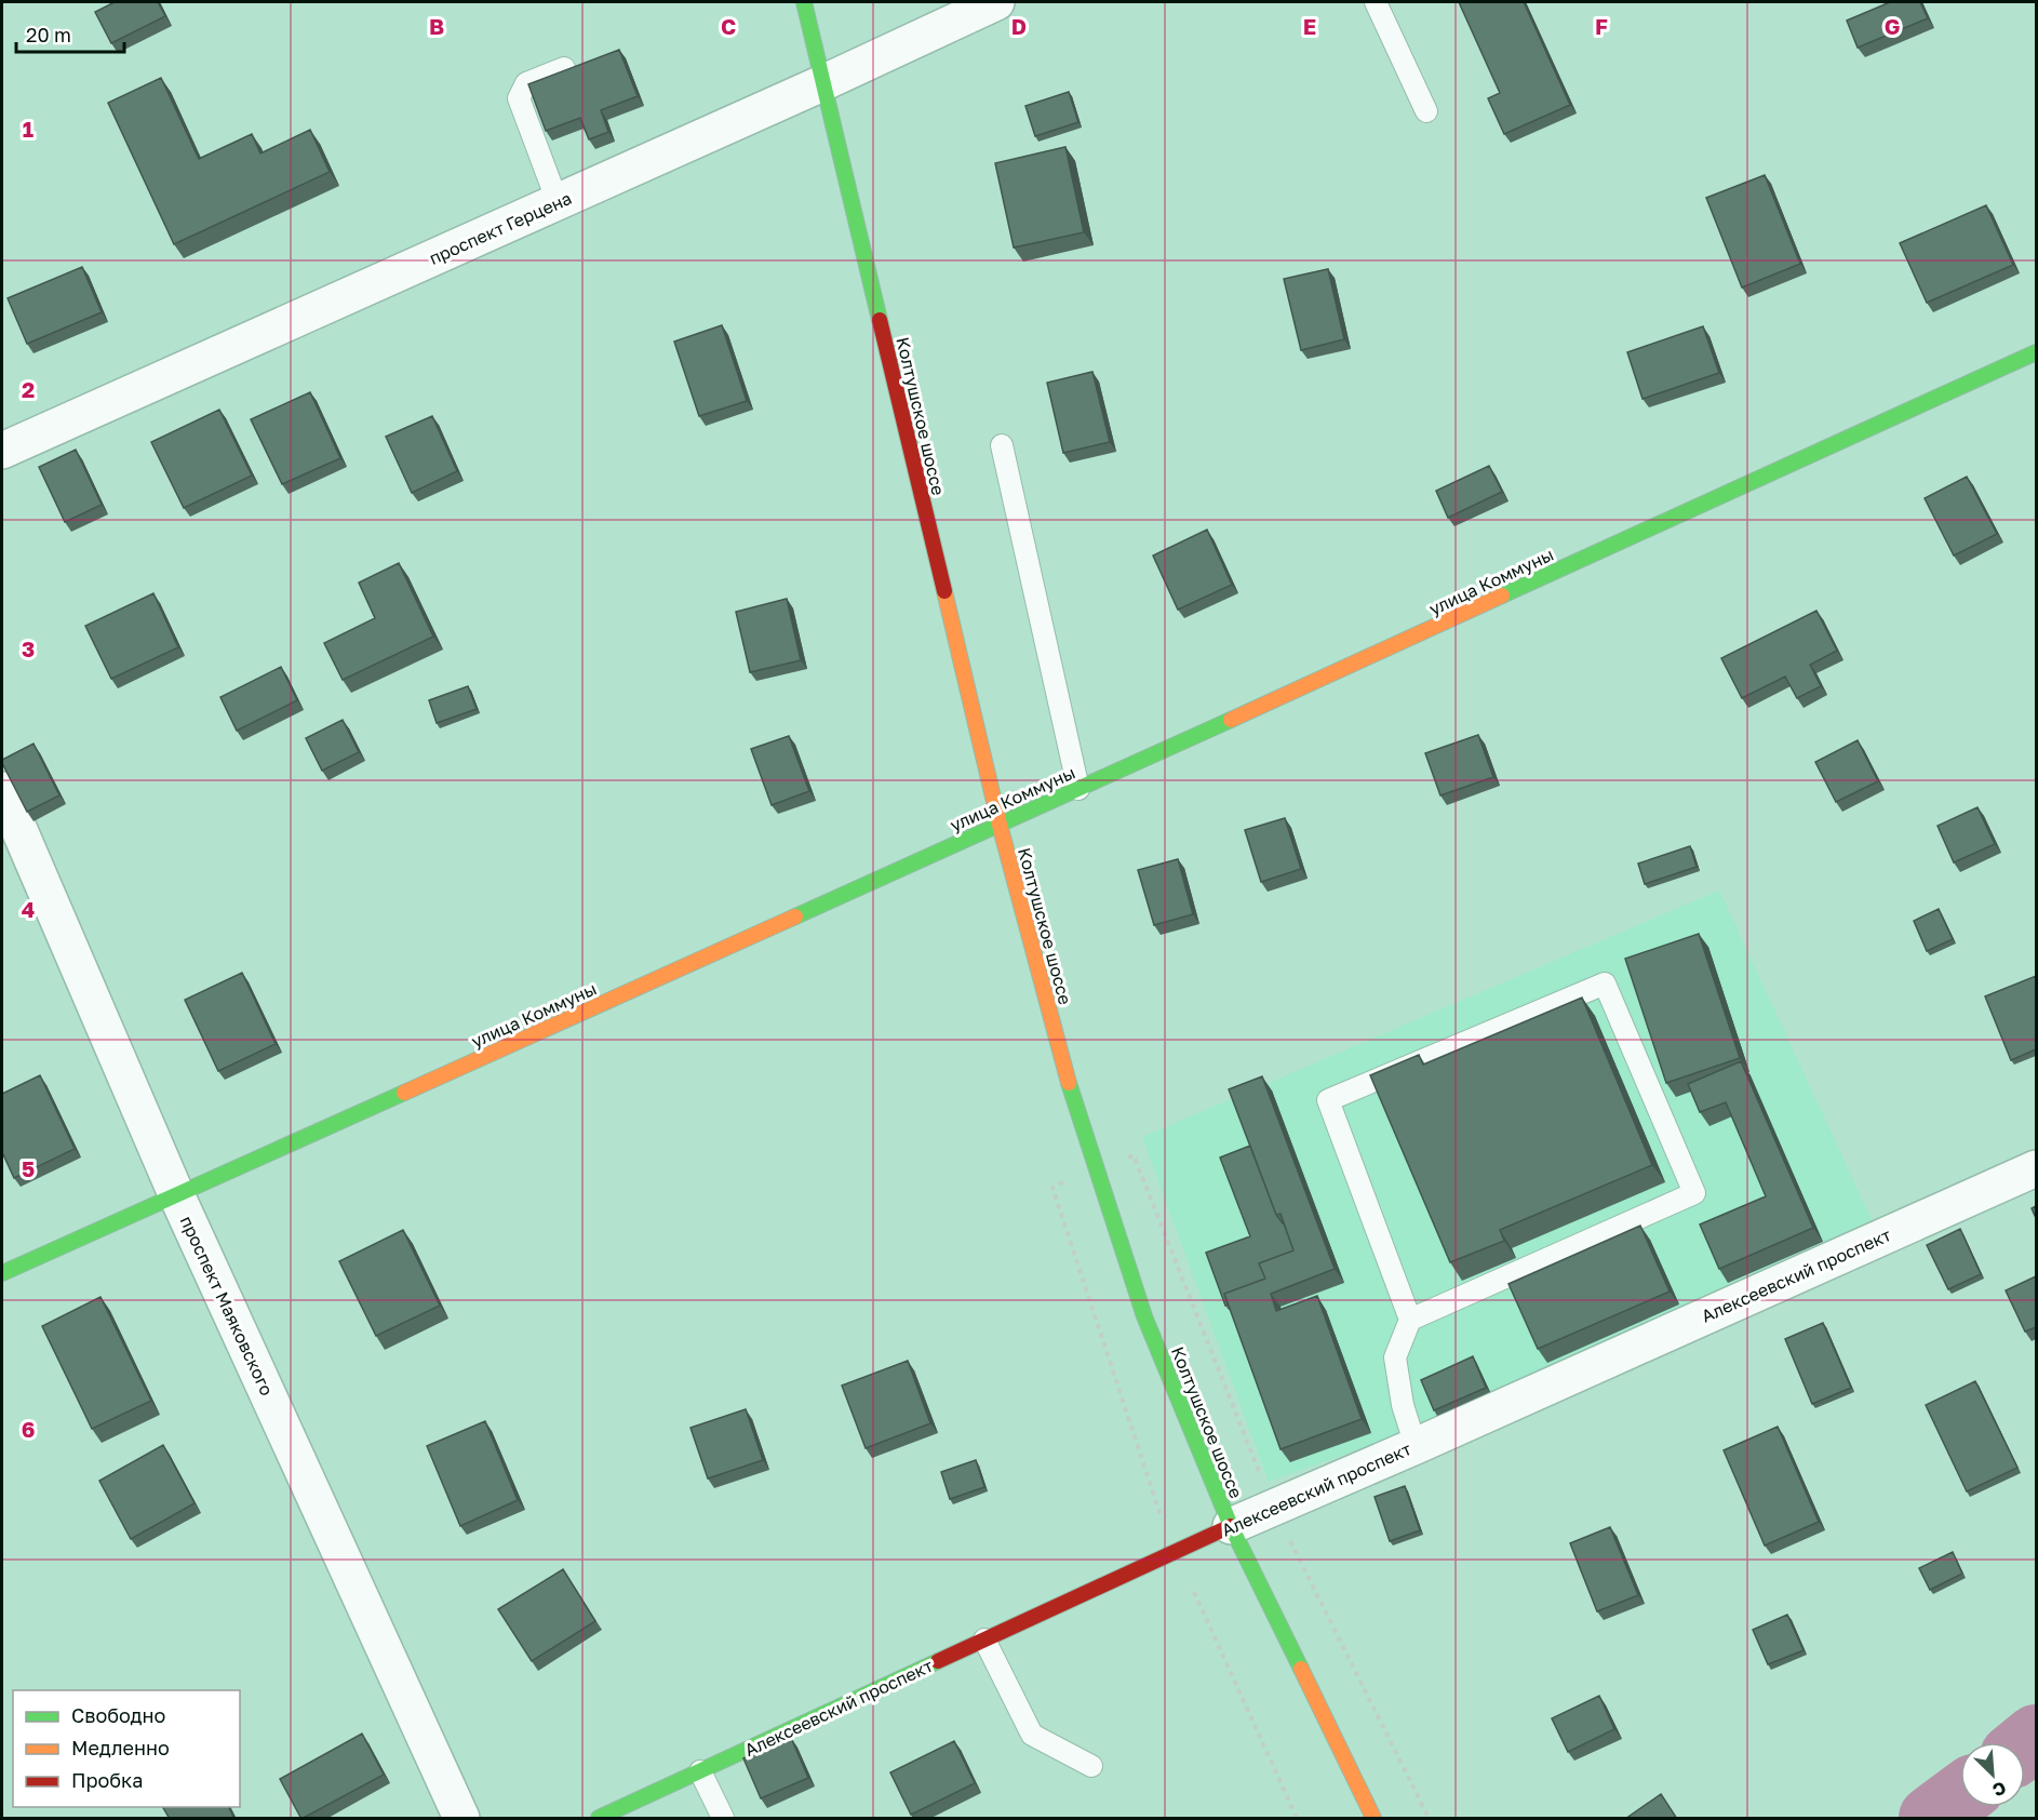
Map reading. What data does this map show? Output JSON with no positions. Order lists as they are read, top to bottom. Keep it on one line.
{"streets":{"street":["проспект Герцена","Колтушское шоссе","улица Коммуны","Алексеевский проспект","проспект Маяковского"]},"crossings":[["проспект Герцена","Колтушское шоссе"],["Колтушское шоссе","улица Коммуны"],["Колтушское шоссе","Алексеевский проспект"],["улица Коммуны","проспект Маяковского"]],"legend":["Свободно","Медленно","Пробка"],"scale_bar":"20 m","north":"bottom right","grid":{"columns":["B","C","D","E","F","G"],"rows":["1","2","3","4","5","6"]}}
